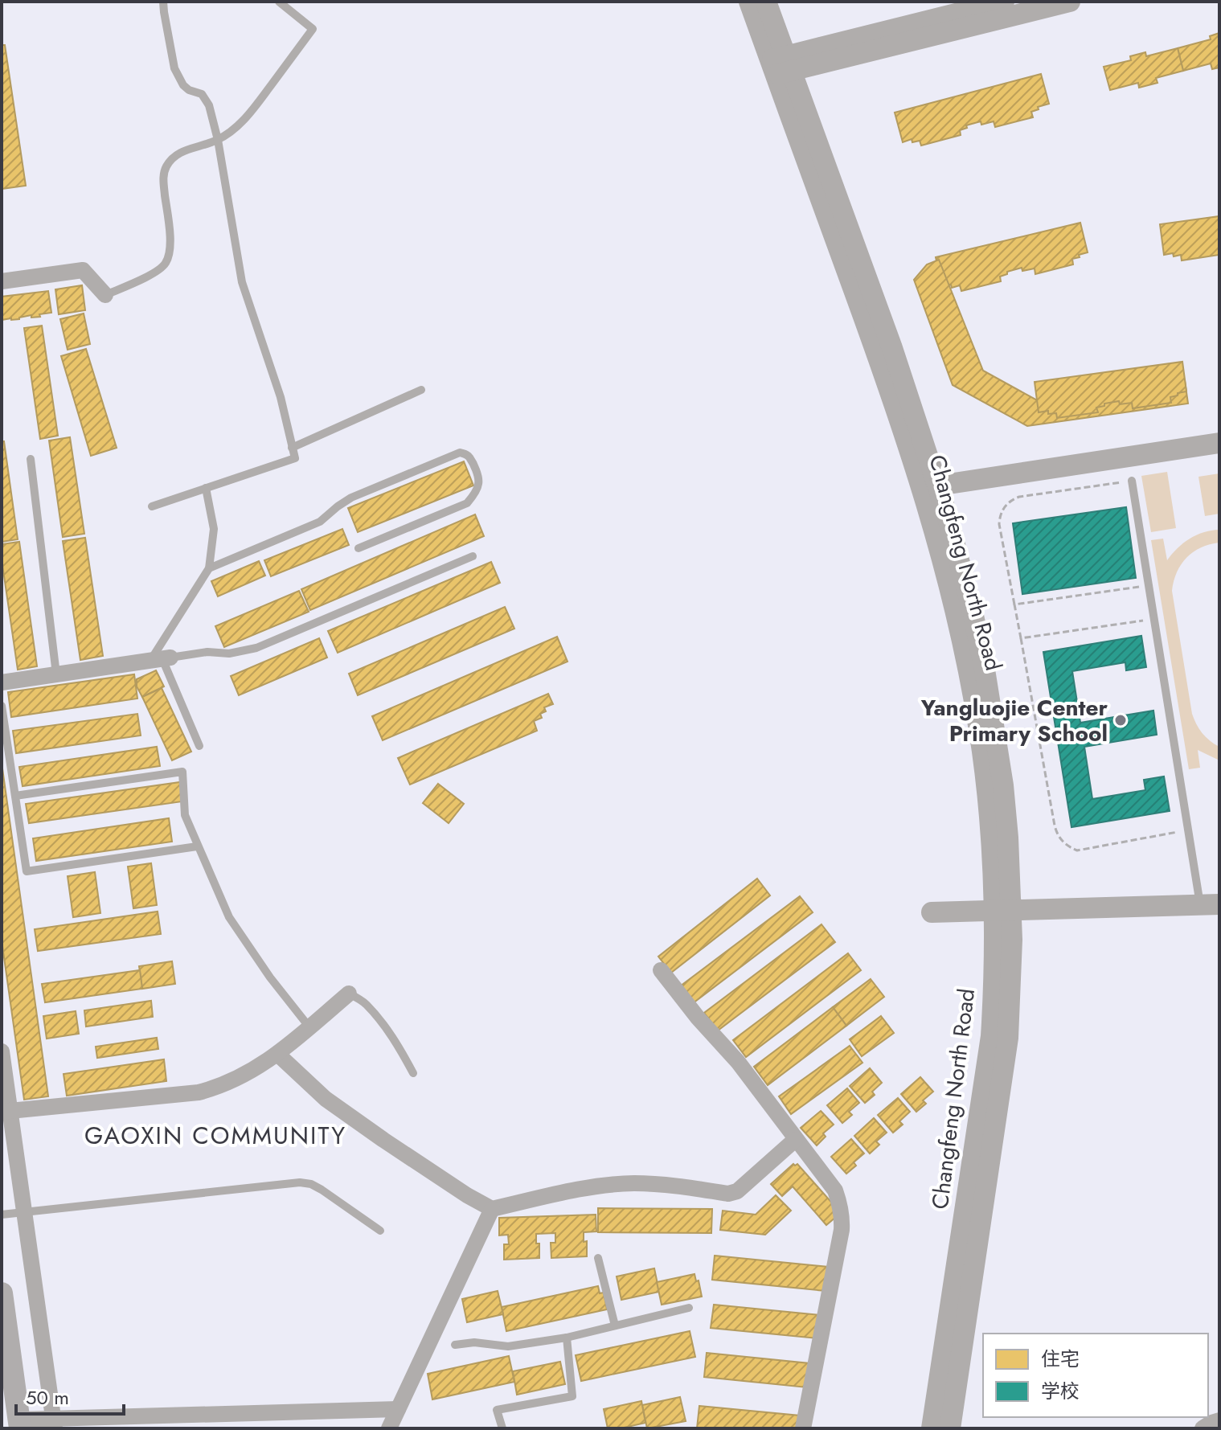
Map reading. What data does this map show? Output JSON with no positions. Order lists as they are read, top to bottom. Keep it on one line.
{"streets":{"street":["Changfeng North Road"]},"districts":["GAOXIN COMMUNITY"],"places":["Yangluojie Center Primary School"],"legend":["住宅","学校"],"scale_bar":"50 m"}
